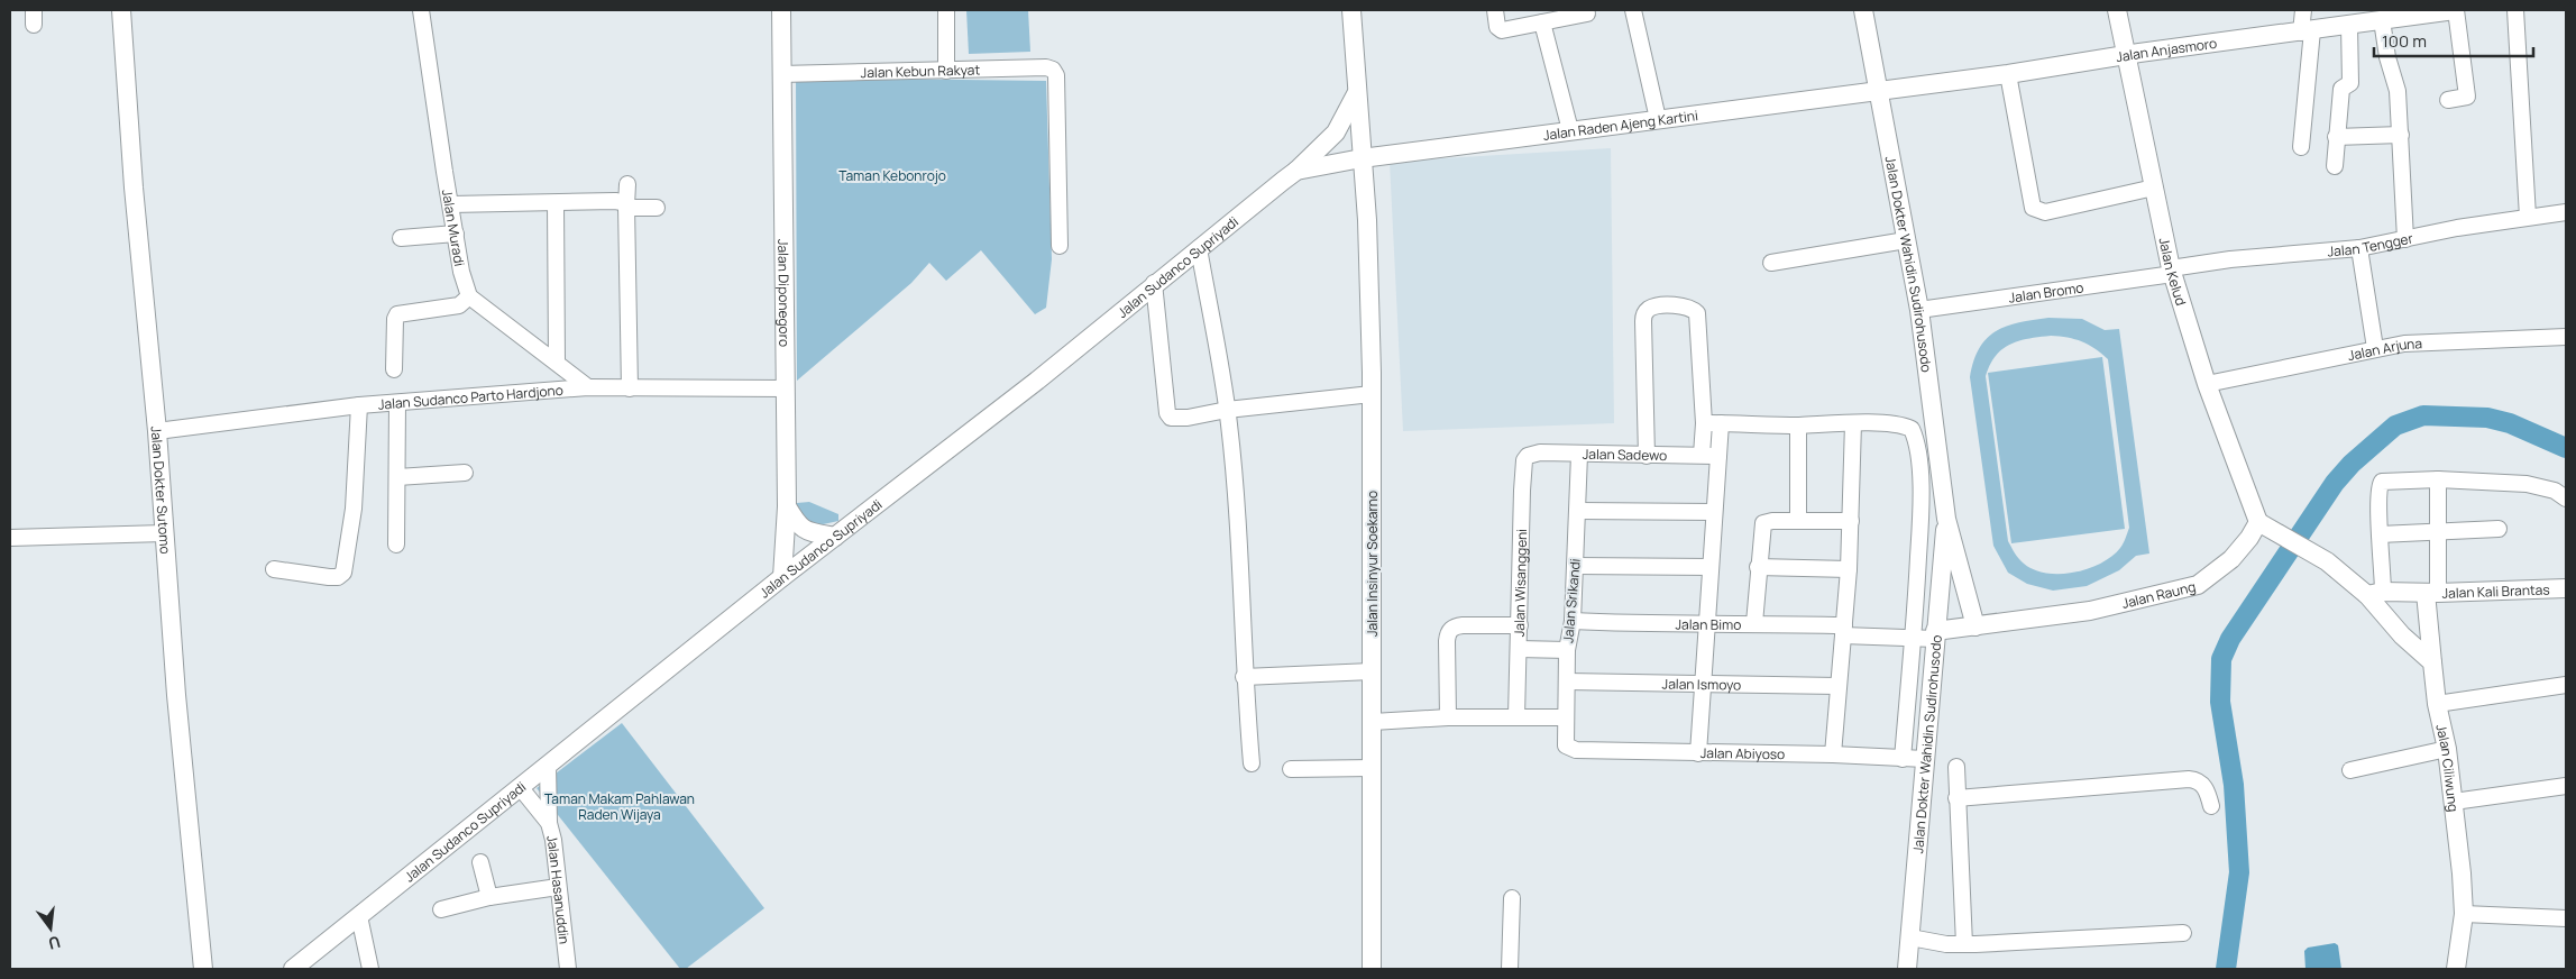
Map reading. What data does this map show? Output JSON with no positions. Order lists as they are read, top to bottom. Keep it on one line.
{"streets":{"main road":["Jalan Anjasmoro","Jalan Raden Ajeng Kartini","Jalan Dokter Wahidin Sudirohusodo","Jalan Sudanco Supriyadi","Jalan Kelud","Jalan Diponegoro","Jalan Dokter Sutomo","Jalan Insinyur Soekarno","Jalan Kali Brantas","Jalan Raung","Jalan Ciliwung"],"street":["Jalan Kebun Rakyat","Jalan Muradi","Jalan Tengger","Jalan Bromo","Jalan Arjuna","Jalan Sudanco Parto Hardjono","Jalan Sadewo","Jalan Wisanggeni","Jalan Srikandi","Jalan Bimo","Jalan Ismoyo","Jalan Abiyoso","Jalan Hasanuddin"]},"crossings":[["Jalan Anjasmoro","Jalan Raden Ajeng Kartini"],["Jalan Anjasmoro","Jalan Dokter Wahidin Sudirohusodo"],["Jalan Anjasmoro","Jalan Kelud"],["Jalan Kebun Rakyat","Jalan Diponegoro"],["Jalan Raden Ajeng Kartini","Jalan Dokter Wahidin Sudirohusodo"],["Jalan Raden Ajeng Kartini","Jalan Sudanco Supriyadi"],["Jalan Raden Ajeng Kartini","Jalan Insinyur Soekarno"],["Jalan Tengger","Jalan Kelud"],["Jalan Tengger","Jalan Bromo"],["Jalan Dokter Wahidin Sudirohusodo","Jalan Bromo"],["Jalan Dokter Wahidin Sudirohusodo","Jalan Raung"],["Jalan Dokter Wahidin Sudirohusodo","Jalan Bimo"],["Jalan Dokter Wahidin Sudirohusodo","Jalan Abiyoso"],["Jalan Sudanco Supriyadi","Jalan Diponegoro"],["Jalan Sudanco Supriyadi","Jalan Insinyur Soekarno"],["Jalan Sudanco Supriyadi","Jalan Hasanuddin"],["Jalan Kelud","Jalan Bromo"],["Jalan Kelud","Jalan Arjuna"],["Jalan Kelud","Jalan Raung"],["Jalan Diponegoro","Jalan Sudanco Parto Hardjono"],["Jalan Sudanco Parto Hardjono","Jalan Dokter Sutomo"],["Jalan Sadewo","Jalan Wisanggeni"],["Jalan Sadewo","Jalan Srikandi"],["Jalan Kali Brantas","Jalan Ciliwung"],["Jalan Raung","Jalan Bimo"],["Jalan Srikandi","Jalan Bimo"],["Jalan Srikandi","Jalan Ismoyo"],["Jalan Srikandi","Jalan Abiyoso"]],"parks":["Taman Kebonrojo","Taman Makam Pahlawan Raden Wijaya"],"scale_bar":"100 m","north":"bottom"}
